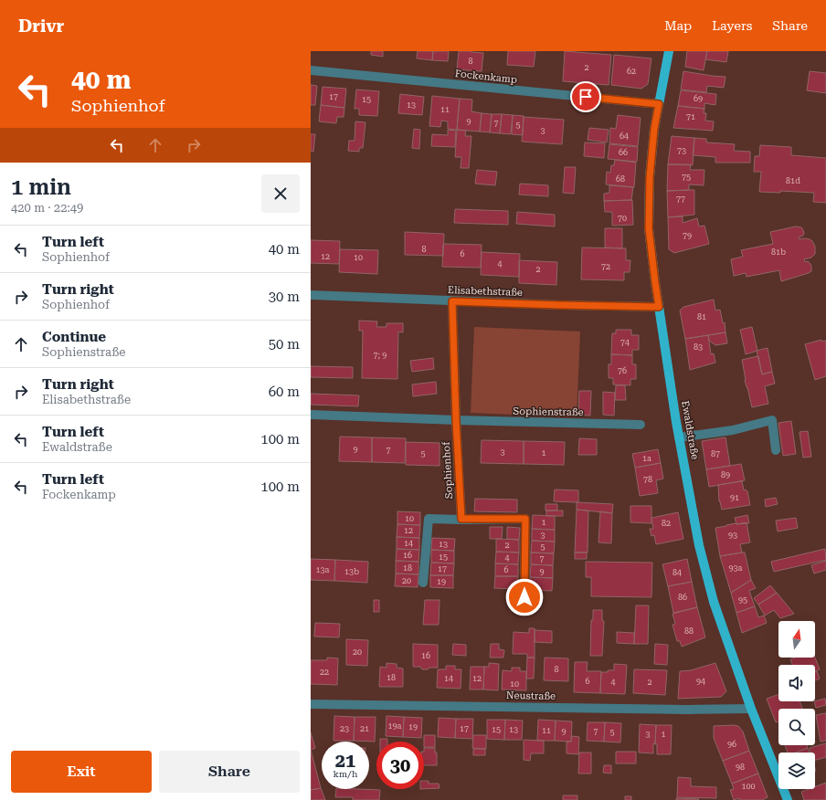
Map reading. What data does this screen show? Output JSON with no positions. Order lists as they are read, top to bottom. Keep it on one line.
{"streets":{"main road":["Ewaldstraße"],"street":["Fockenkamp","Elisabethstraße","Sophienstraße","Sophienhof","Neustraße"]},"crossings":[["Fockenkamp","Ewaldstraße"],["Elisabethstraße","Ewaldstraße"],["Sophienstraße","Sophienhof"],["Ewaldstraße","Neustraße"]],"house_numbers":["8","2","62","17","69","15","13","11","71","9","7","5","3","64","73","66","75","68","81d","77","70","79","8","81b","6","12","10","4","72","2","81","74","83","7; 9","76","9","7","3","1","5","87","1a","89","78","91","10","1","82","12","3","93","14","13","2","5","16","15","4","7","18","93a","17","13a","6","13b","9","84","20","19","86","95","88","20","16","8","22","18","14","12","6","94","4","2","10","19a","19","23","21","17","15","13","11","9","7","5","3","1","96","98","100"],"north":"top","page":{"header":"Drivr","nav":["Map","Layers","Share"],"turn":["40 m","Sophienhof"],"heading":["1 min","420 m · 22:49"],"list":[{"name":"Turn left","note":"Sophienhof","value":"40 m"},{"name":"Turn right","note":"Sophienhof","value":"30 m"},{"name":"Continue","note":"Sophienstraße","value":"50 m"},{"name":"Turn right","note":"Elisabethstraße","value":"60 m"},{"name":"Turn left","note":"Ewaldstraße","value":"100 m"},{"name":"Turn left","note":"Fockenkamp","value":"100 m"}],"speed":"21 km/h","limit":"30","buttons":["Exit","Share"]}}
